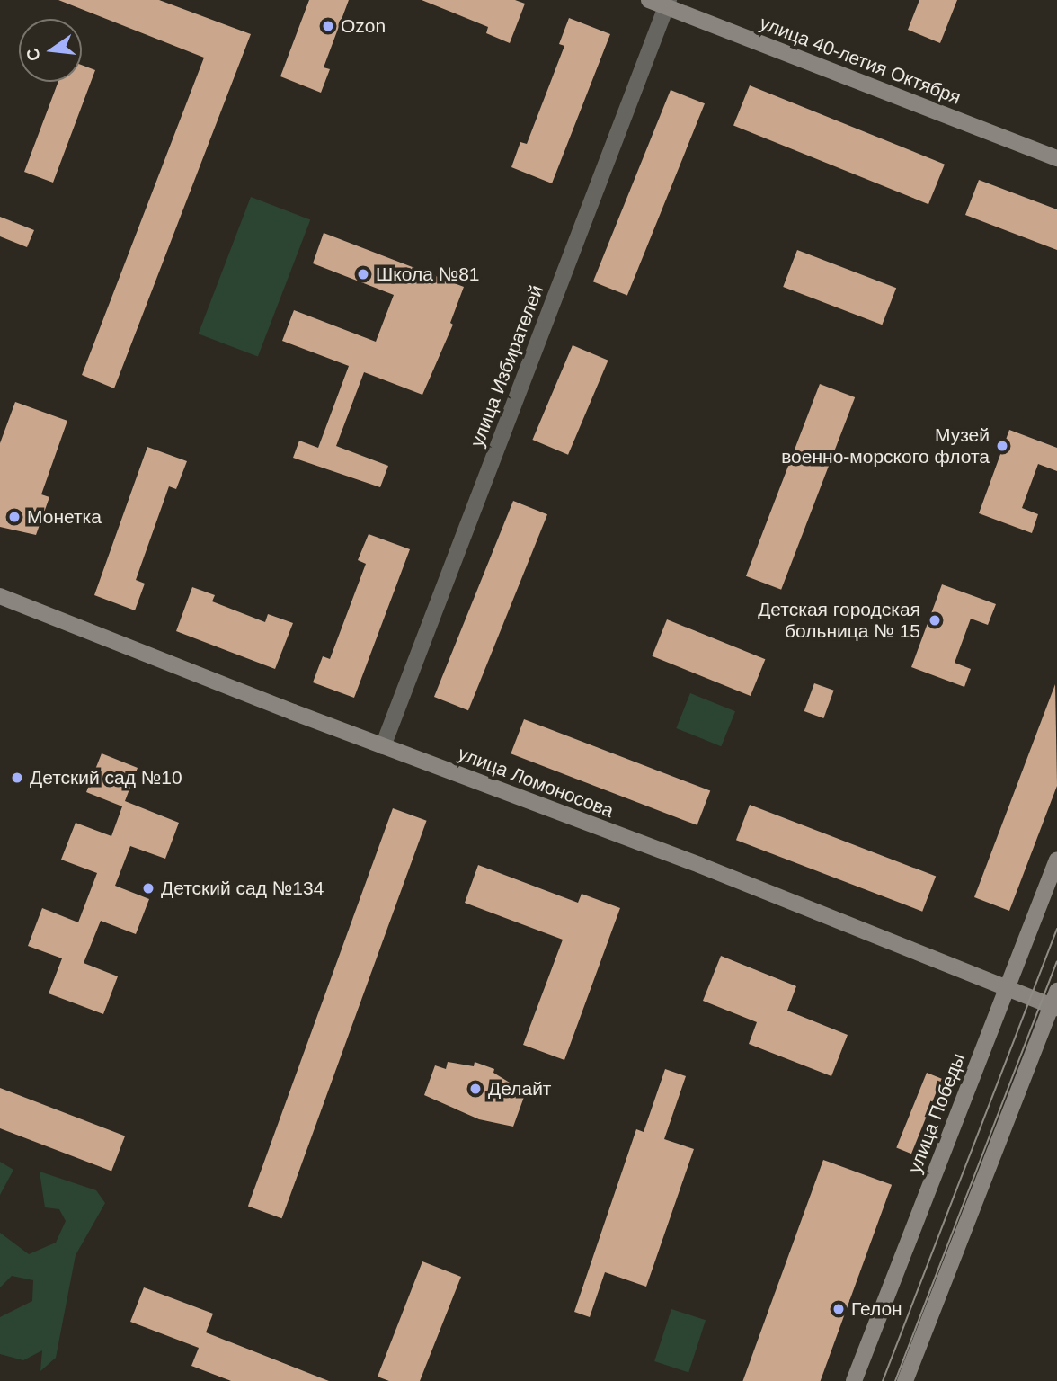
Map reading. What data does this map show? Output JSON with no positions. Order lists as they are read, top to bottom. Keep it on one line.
{"streets":{"main road":["улица 40-летия Октября","улица Ломоносова","улица Победы"],"street":["улица Избирателей"]},"crossings":[["улица 40-летия Октября","улица Избирателей"],["улица Избирателей","улица Ломоносова"],["улица Ломоносова","улица Победы"]],"places":["Ozon","Школа №81","Музей военно-морского флота","Монетка","Детская городская больница № 15","Детский сад №10","Детский сад №134","Делайт","Гелон"],"north":"left"}
